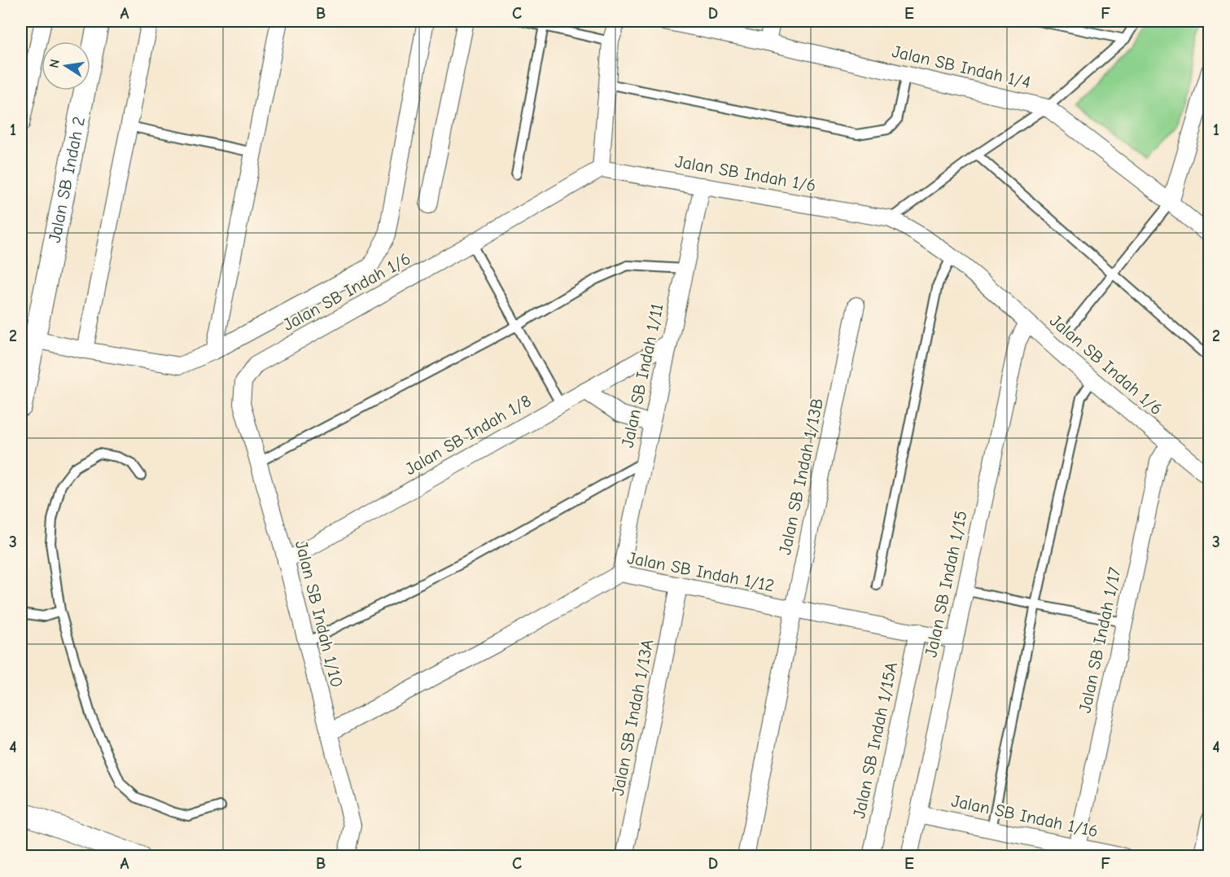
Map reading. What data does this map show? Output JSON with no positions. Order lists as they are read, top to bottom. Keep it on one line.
{"streets":{"street":["Jalan SB Indah 1/4","Jalan SB Indah 1/6","Jalan SB Indah 2","Jalan SB Indah 1/11","Jalan SB Indah 1/8","Jalan SB Indah 1/13B","Jalan SB Indah 1/12","Jalan SB Indah 1/15","Jalan SB Indah 1/10","Jalan SB Indah 1/17","Jalan SB Indah 1/13A","Jalan SB Indah 1/15A","Jalan SB Indah 1/16"]},"crossings":[["Jalan SB Indah 1/6","Jalan SB Indah 1/11"],["Jalan SB Indah 1/6","Jalan SB Indah 1/15"],["Jalan SB Indah 1/6","Jalan SB Indah 1/10"],["Jalan SB Indah 1/6","Jalan SB Indah 1/17"],["Jalan SB Indah 1/11","Jalan SB Indah 1/8"],["Jalan SB Indah 1/11","Jalan SB Indah 1/12"],["Jalan SB Indah 1/8","Jalan SB Indah 1/10"],["Jalan SB Indah 1/13B","Jalan SB Indah 1/12"],["Jalan SB Indah 1/12","Jalan SB Indah 1/15"],["Jalan SB Indah 1/12","Jalan SB Indah 1/10"],["Jalan SB Indah 1/12","Jalan SB Indah 1/13A"],["Jalan SB Indah 1/12","Jalan SB Indah 1/15A"],["Jalan SB Indah 1/15","Jalan SB Indah 1/16"],["Jalan SB Indah 1/17","Jalan SB Indah 1/16"]],"north":"left","grid":{"columns":["A","B","C","D","E","F"],"rows":["1","2","3","4"]}}
